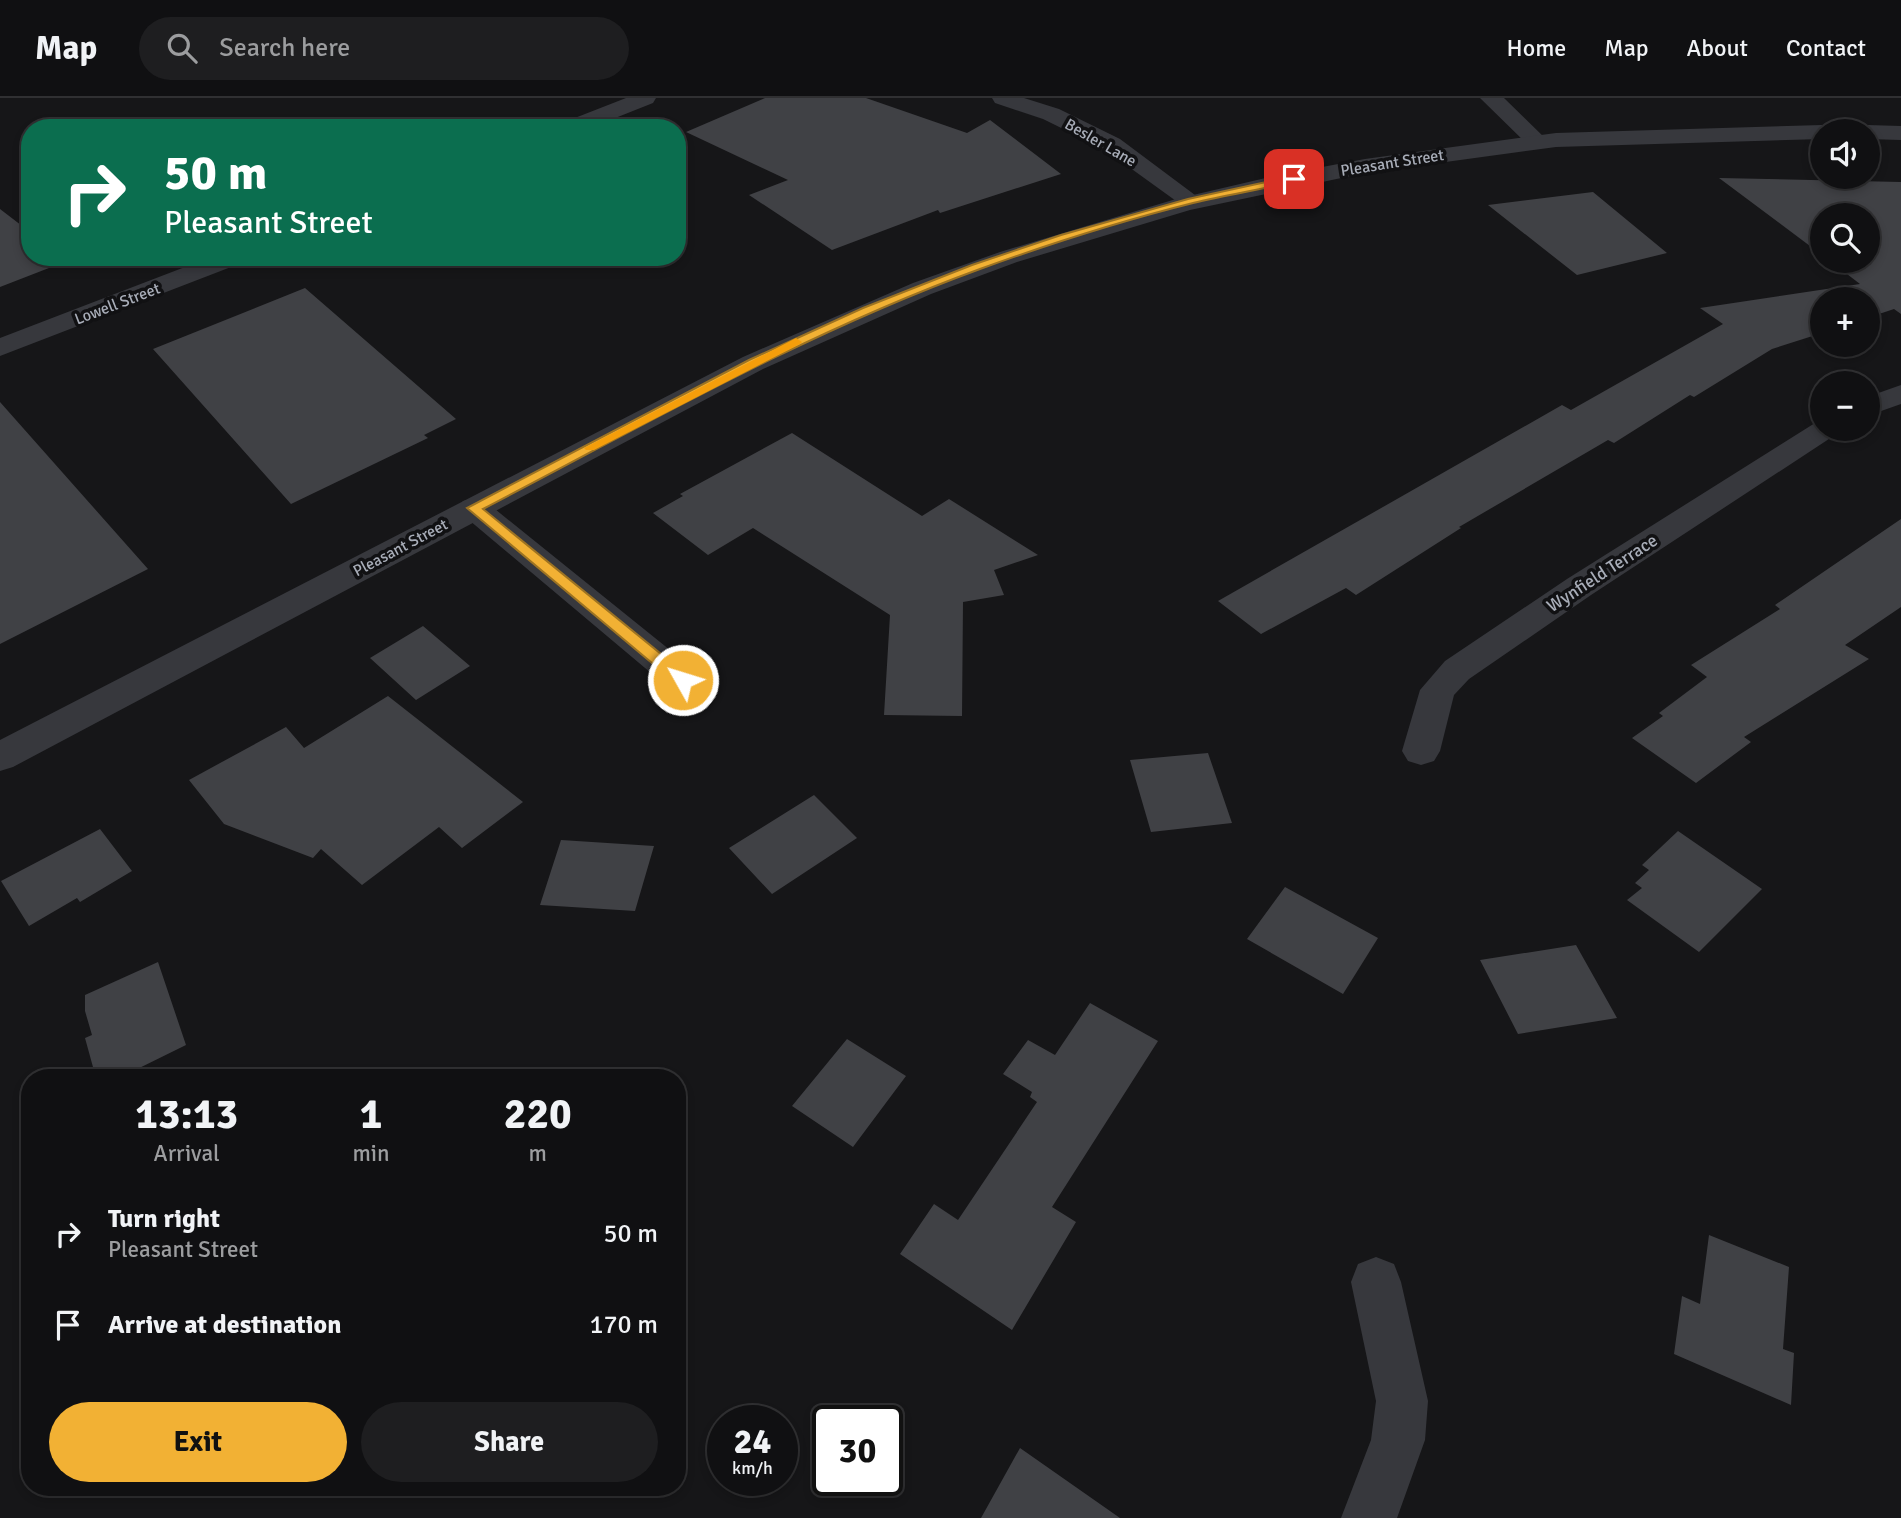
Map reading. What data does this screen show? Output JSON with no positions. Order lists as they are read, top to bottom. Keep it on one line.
{"streets":{"street":["Besler Lane","Pleasant Street","Lowell Street","Wynfield Terrace"]},"crossings":[["Besler Lane","Pleasant Street"]],"page":{"header":"Map","search":"Search here","nav":["Home","Map","About","Contact"],"map_buttons":["+","−"],"turn":["50 m","Pleasant Street"],"eta":["13:13","Arrival","1","min","220","m"],"list":[{"name":"Turn right","note":"Pleasant Street","value":"50 m"},{"name":"Arrive at destination","value":"170 m"}],"buttons":["Exit","Share"],"speed":"24 km/h","limit":"30"}}
